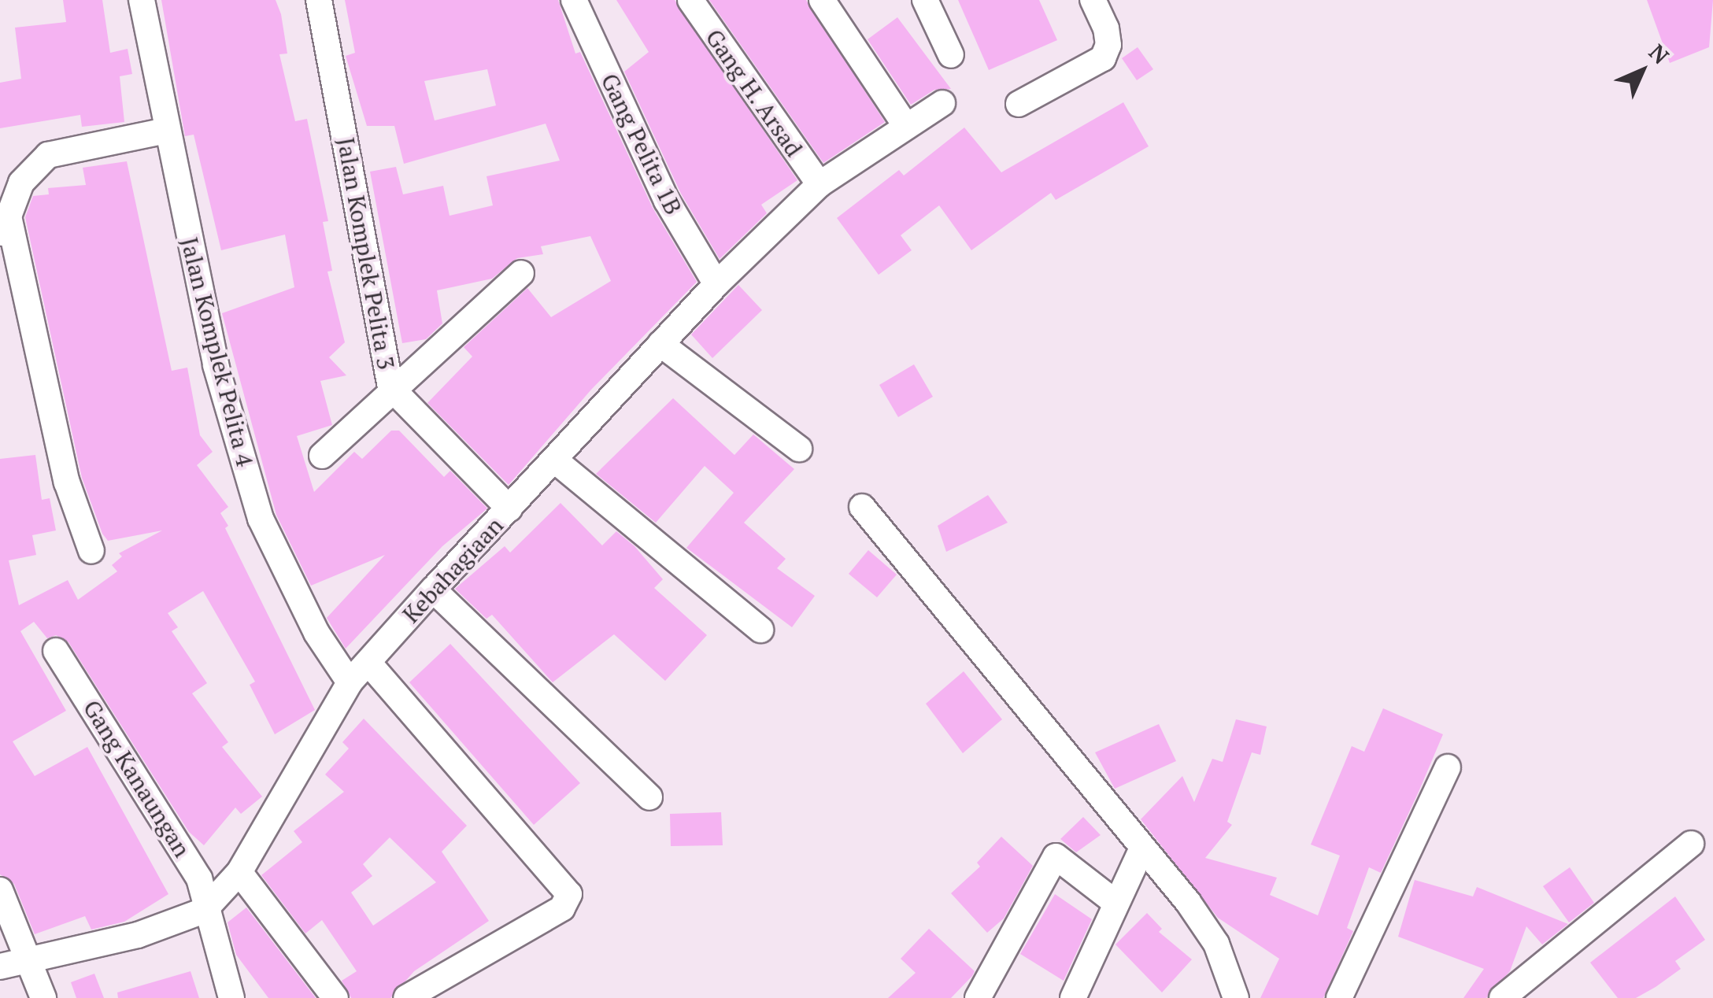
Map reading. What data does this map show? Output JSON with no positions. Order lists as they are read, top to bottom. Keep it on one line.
{"streets":{"street":["Gang H. Arsad","Gang Pelita 1B","Jalan Komplek Pelita 3","Jalan Komplek Pelita 4","Kebahagiaan","Gang Kanaungan"]},"crossings":[["Gang H. Arsad","Kebahagiaan"],["Gang Pelita 1B","Kebahagiaan"],["Jalan Komplek Pelita 3","Kebahagiaan"],["Jalan Komplek Pelita 4","Kebahagiaan"],["Kebahagiaan","Gang Kanaungan"]],"north":"top right"}
